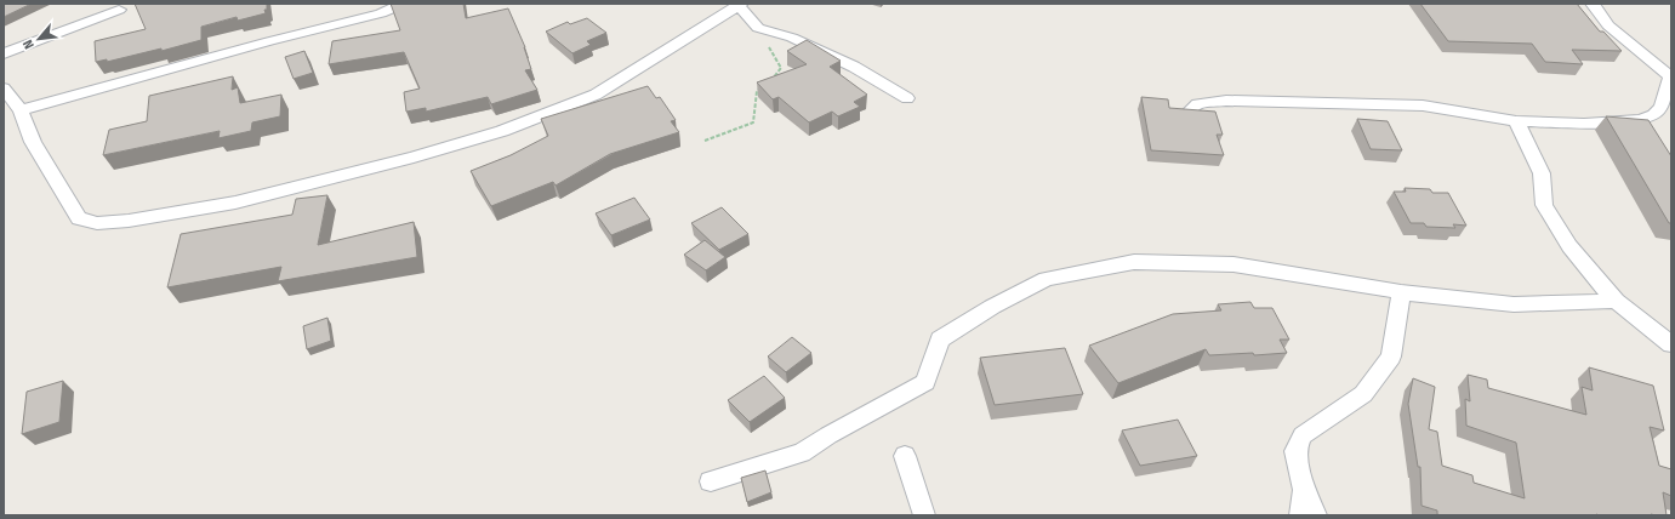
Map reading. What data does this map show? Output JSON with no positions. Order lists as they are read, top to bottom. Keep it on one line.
{"north":"bottom left"}
